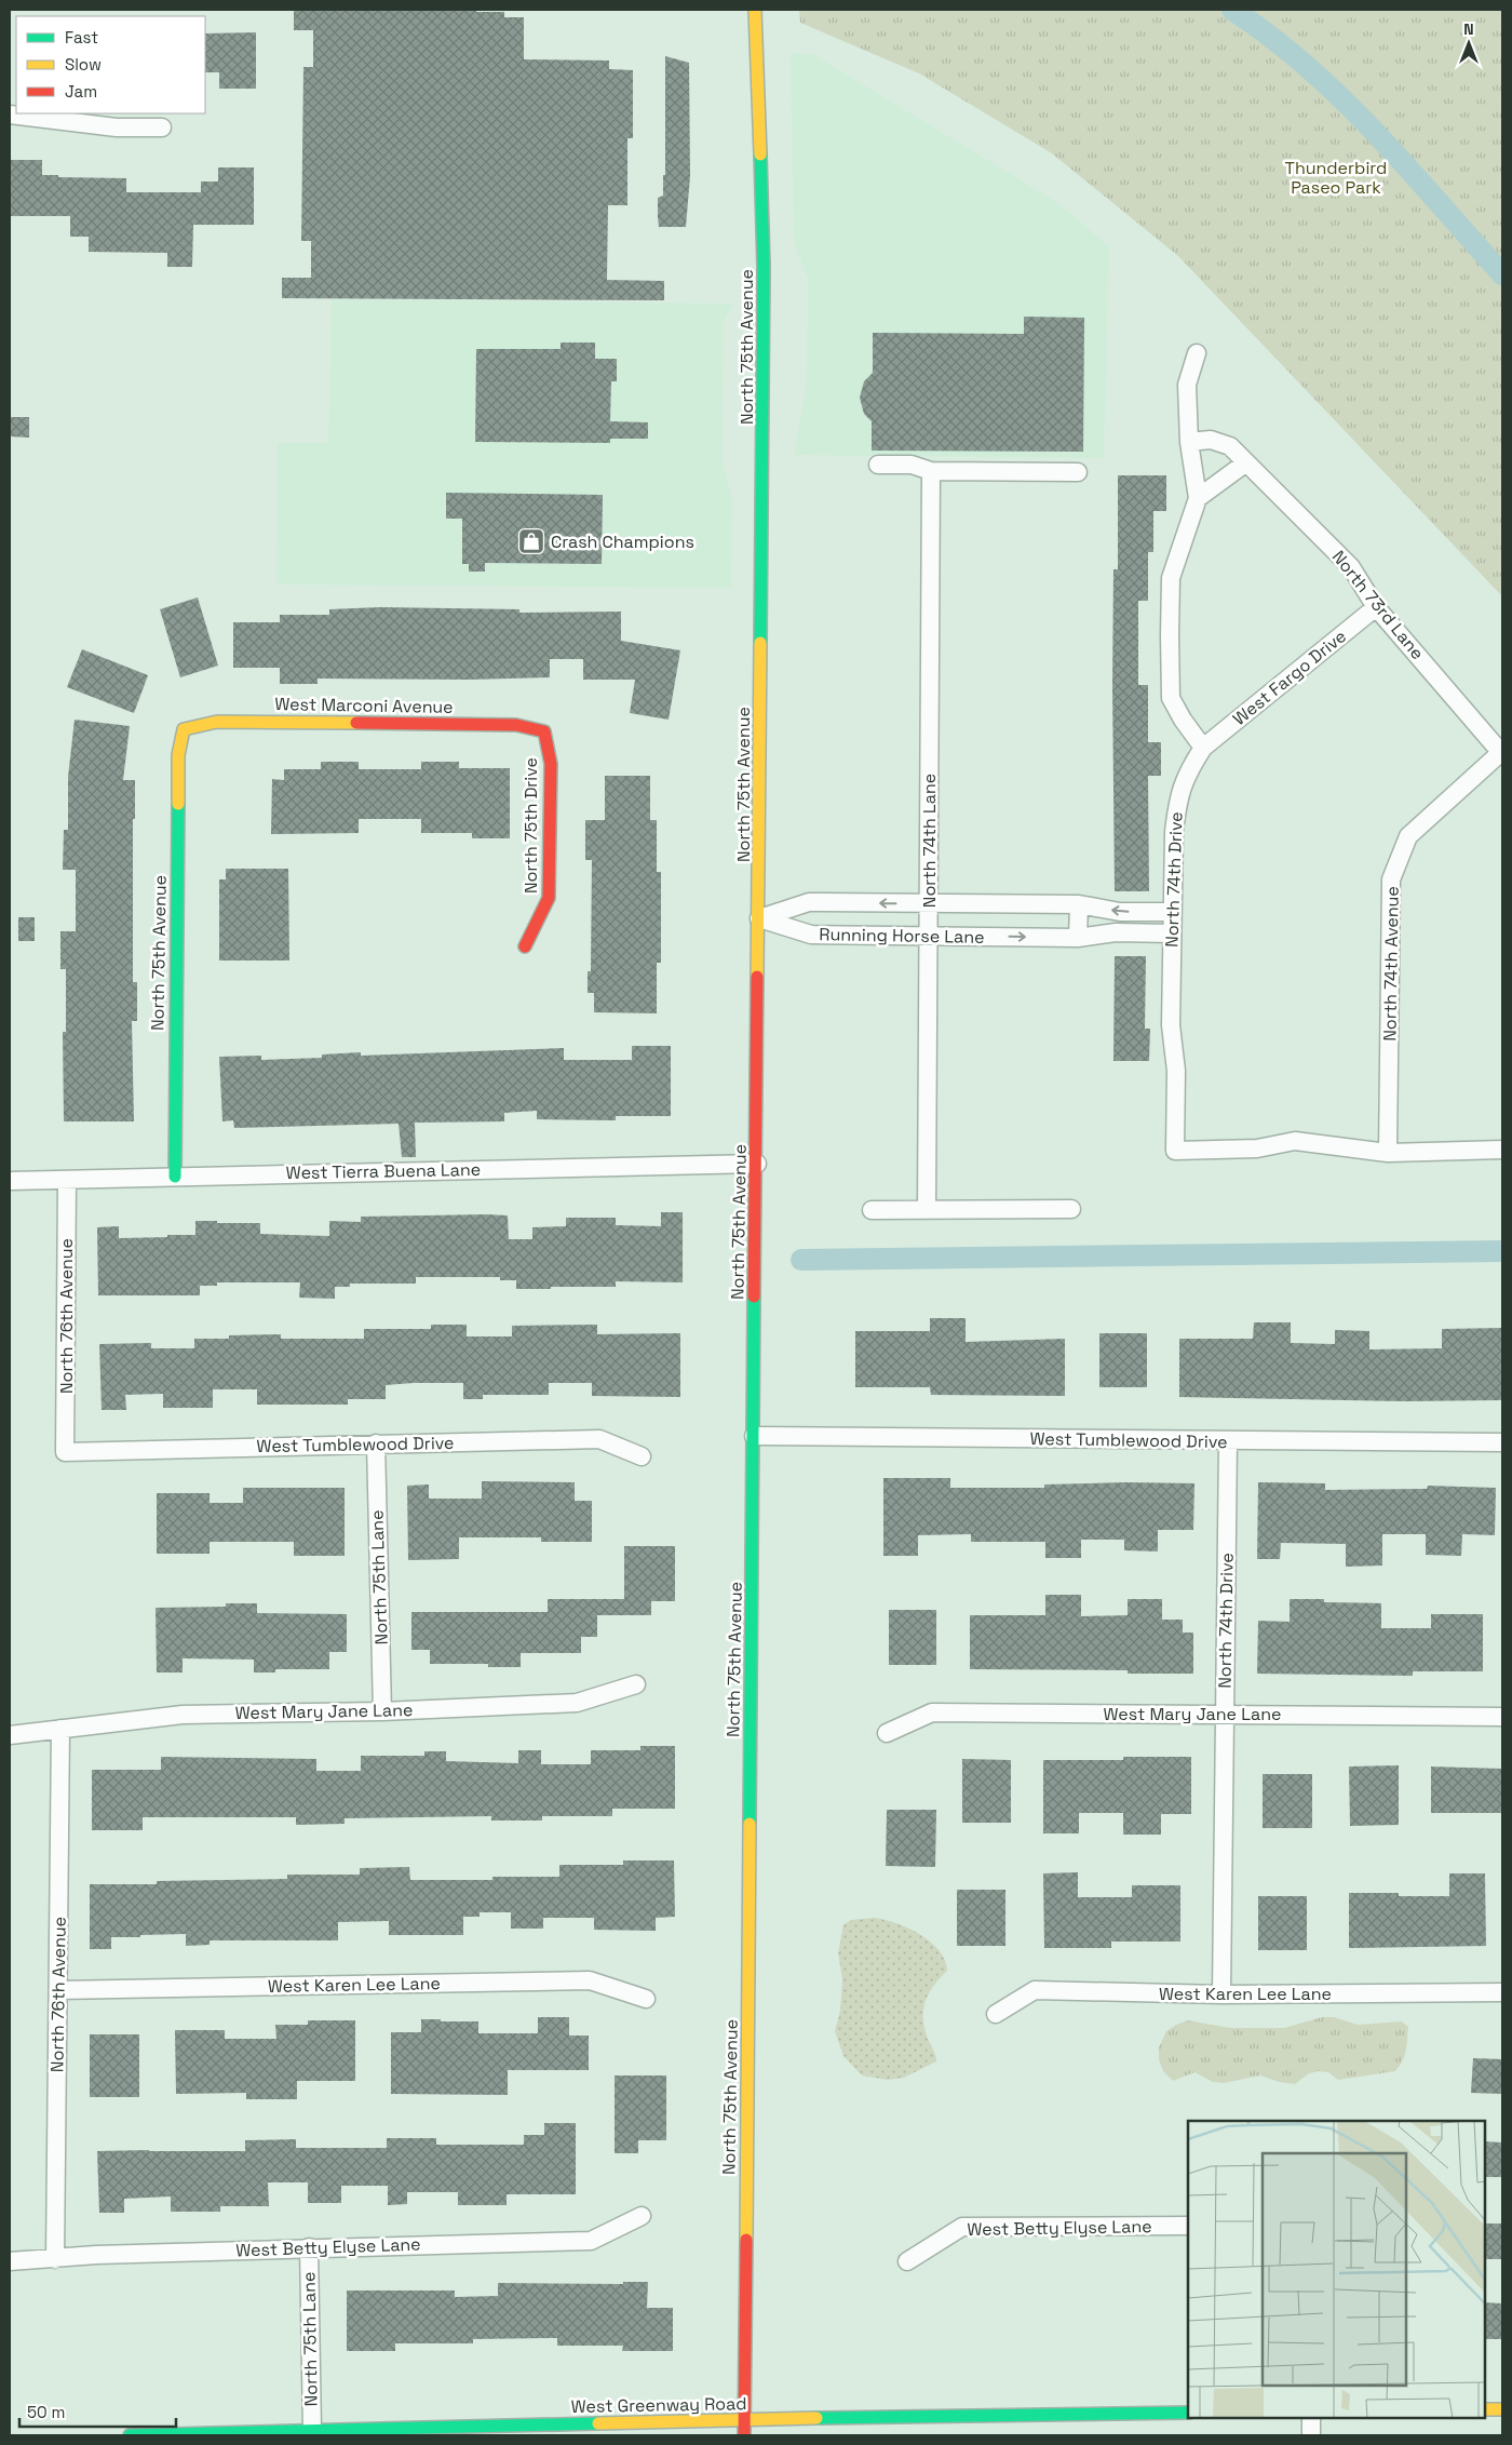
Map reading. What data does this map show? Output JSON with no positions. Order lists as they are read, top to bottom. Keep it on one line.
{"streets":{"main road":["North 75th Avenue","West Marconi Avenue","North 75th Drive","West Greenway Road"],"street":["North 73rd Lane","West Fargo Drive","North 74th Lane","North 74th Drive","Running Horse Lane","North 74th Avenue","West Tierra Buena Lane","North 76th Avenue","West Tumblewood Drive","North 75th Lane","West Mary Jane Lane","West Karen Lee Lane","West Betty Elyse Lane"]},"crossings":[["North 75th Avenue","West Marconi Avenue"],["North 75th Avenue","Running Horse Lane"],["North 75th Avenue","West Tierra Buena Lane"],["North 75th Avenue","West Tumblewood Drive"],["North 75th Avenue","West Greenway Road"],["North 73rd Lane","West Fargo Drive"],["North 73rd Lane","North 74th Avenue"],["West Fargo Drive","North 74th Drive"],["West Marconi Avenue","North 75th Drive"],["North 74th Lane","Running Horse Lane"],["North 74th Drive","Running Horse Lane"],["North 74th Drive","North 74th Avenue"],["North 74th Drive","West Tumblewood Drive"],["North 74th Drive","West Mary Jane Lane"],["North 74th Drive","West Karen Lee Lane"],["West Tierra Buena Lane","North 76th Avenue"],["North 76th Avenue","West Tumblewood Drive"],["North 76th Avenue","West Mary Jane Lane"],["North 76th Avenue","West Karen Lee Lane"],["North 76th Avenue","West Betty Elyse Lane"],["West Tumblewood Drive","North 75th Lane"],["North 75th Lane","West Mary Jane Lane"],["North 75th Lane","West Betty Elyse Lane"],["North 75th Lane","West Greenway Road"]],"parks":["Thunderbird Paseo Park"],"places":{"shop":["Crash Champions"]},"legend":["Fast","Slow","Jam"],"scale_bar":"50 m","north":"top"}
